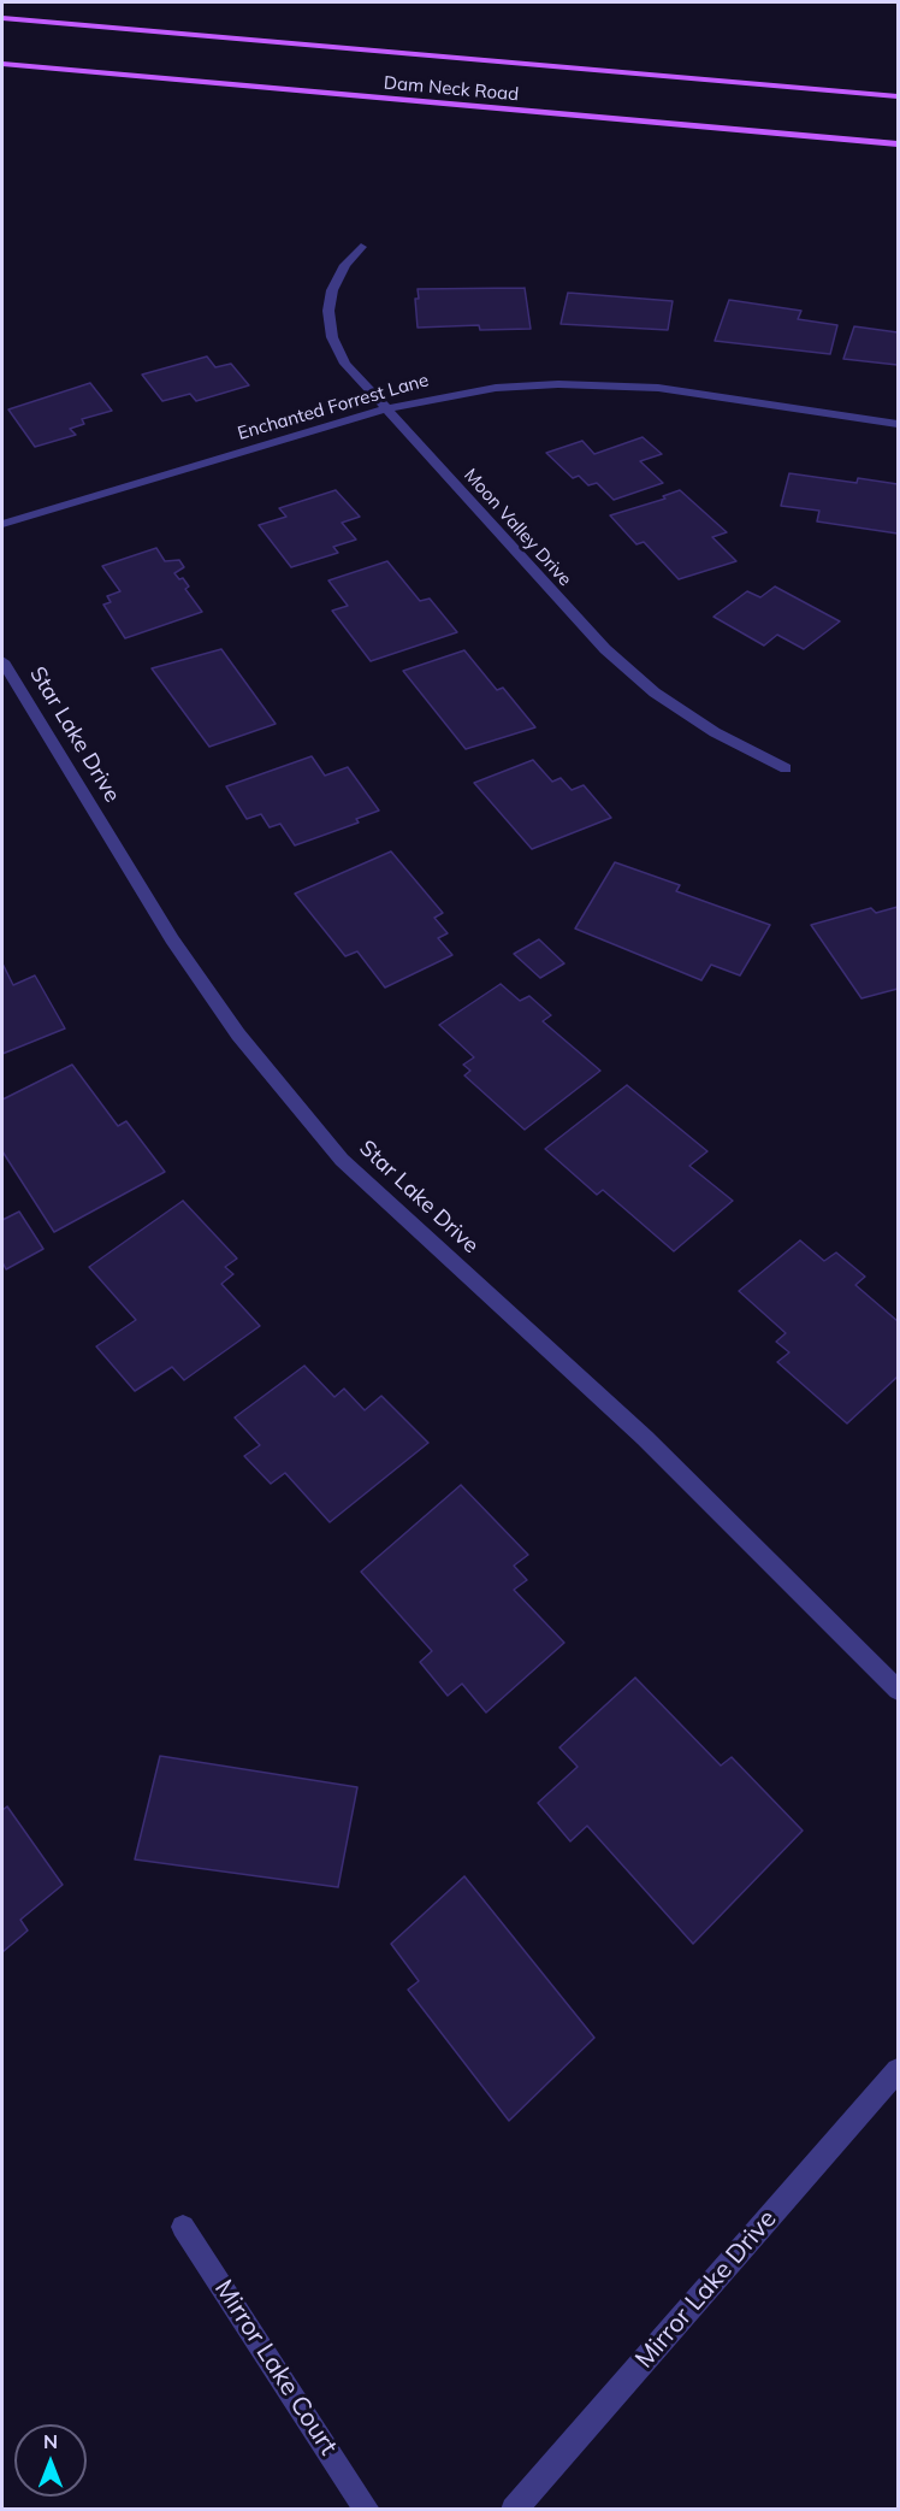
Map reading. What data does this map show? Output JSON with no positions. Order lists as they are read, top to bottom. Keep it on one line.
{"streets":{"main road":["Dam Neck Road"],"street":["Enchanted Forrest Lane","Moon Valley Drive","Star Lake Drive","Mirror Lake Drive","Mirror Lake Court"]},"crossings":[["Enchanted Forrest Lane","Moon Valley Drive"]],"north":"top"}
